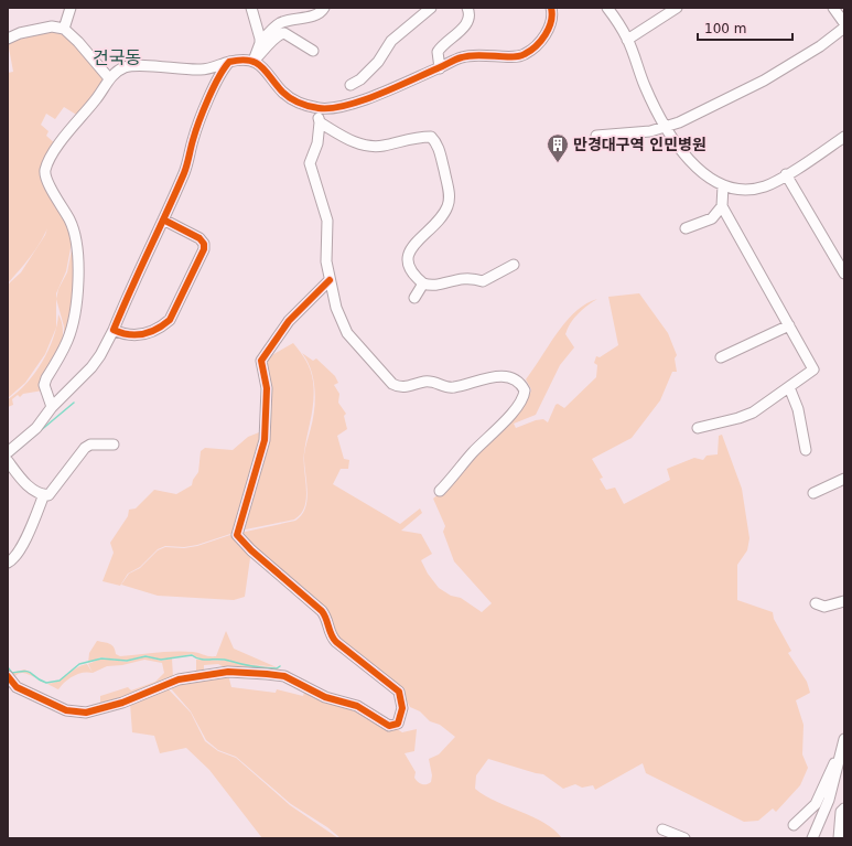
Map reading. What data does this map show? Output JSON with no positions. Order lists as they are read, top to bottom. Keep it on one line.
{"districts":["건국동"],"places":{"building":["만경대구역 인민병원"]},"scale_bar":"100 m"}
